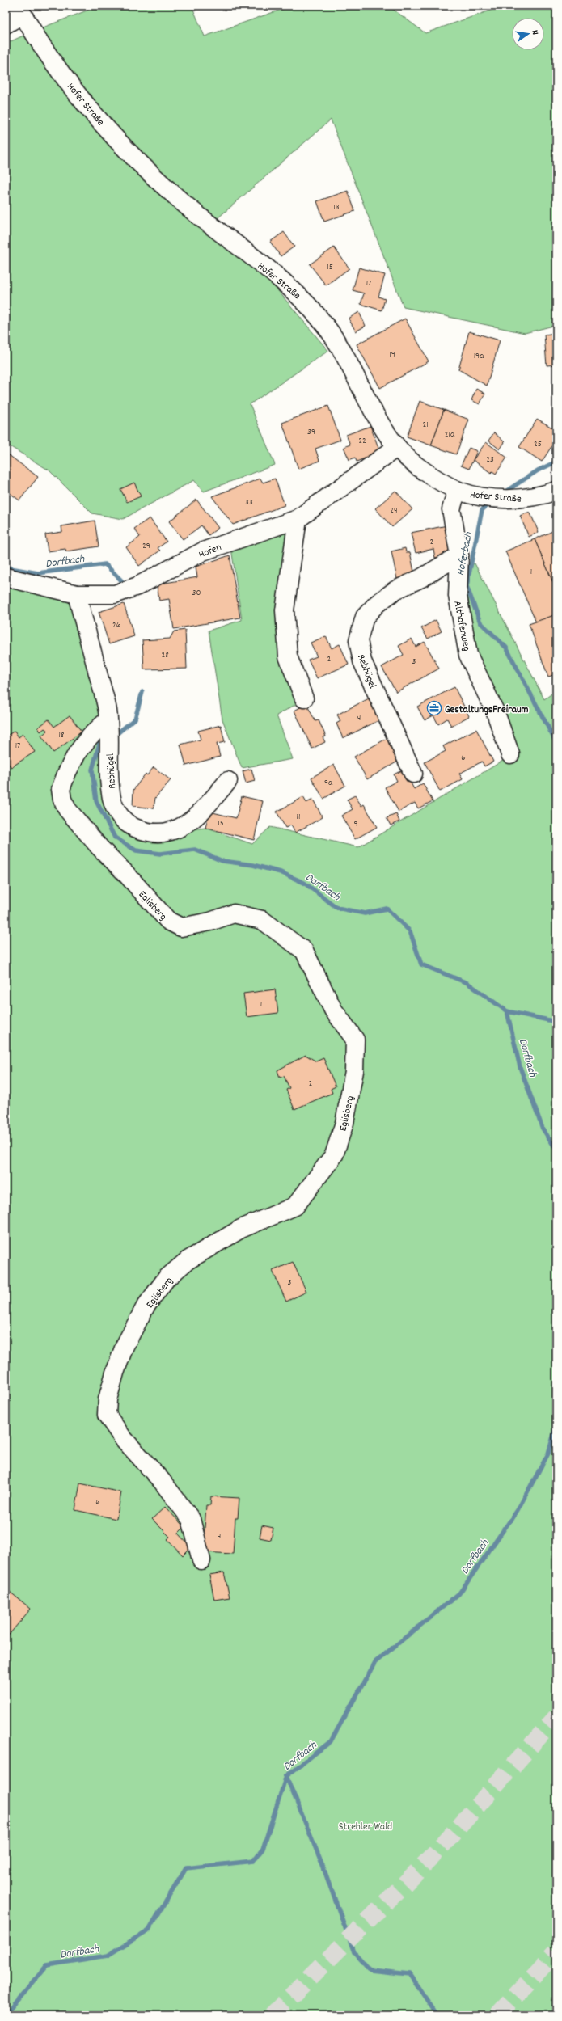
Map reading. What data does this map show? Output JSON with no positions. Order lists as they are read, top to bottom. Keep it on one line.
{"streets":{"street":["Hofer Straße","Hofen","Althofenweg","Rebhügel","Eglisberg"]},"crossings":[["Hofer Straße","Hofen"],["Hofer Straße","Althofenweg"],["Hofen","Rebhügel"],["Althofenweg","Rebhügel"],["Rebhügel","Eglisberg"]],"water":["Hoferbach","Dorfbach"],"parks":["Strehler Wald"],"places":{"office":["GestaltungsFreiraum"]},"house_numbers":["13","15","17","19","19a","21","39","21a","22","25","23","33","24","2","29","1","30","26","28","2","3","4","18","17","6","9a","11","15","9","1","2","3","6","4"],"north":"right"}
